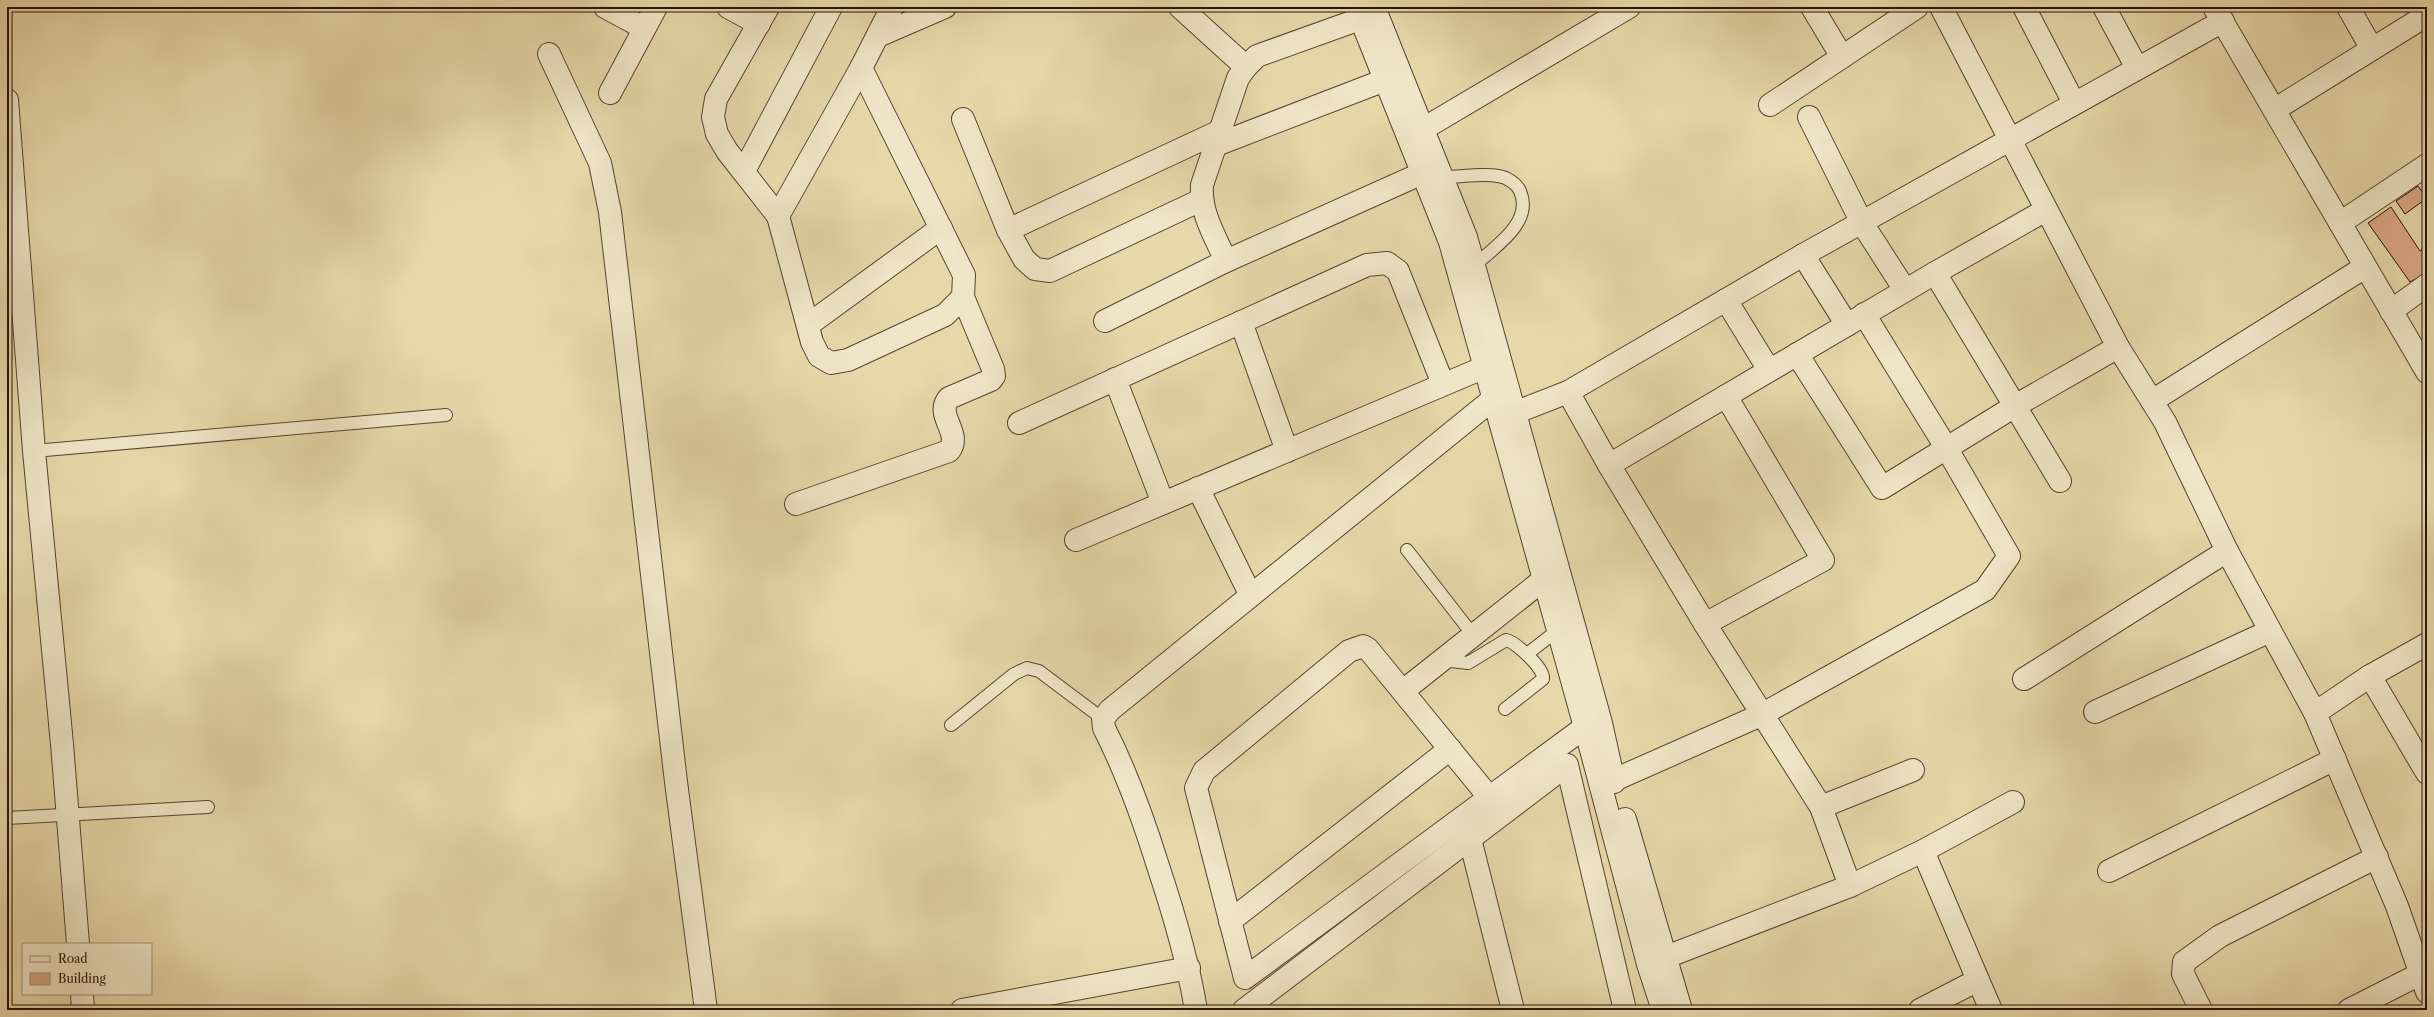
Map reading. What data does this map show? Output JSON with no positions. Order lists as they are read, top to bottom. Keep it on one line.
{"legend":["Road","Building"]}
